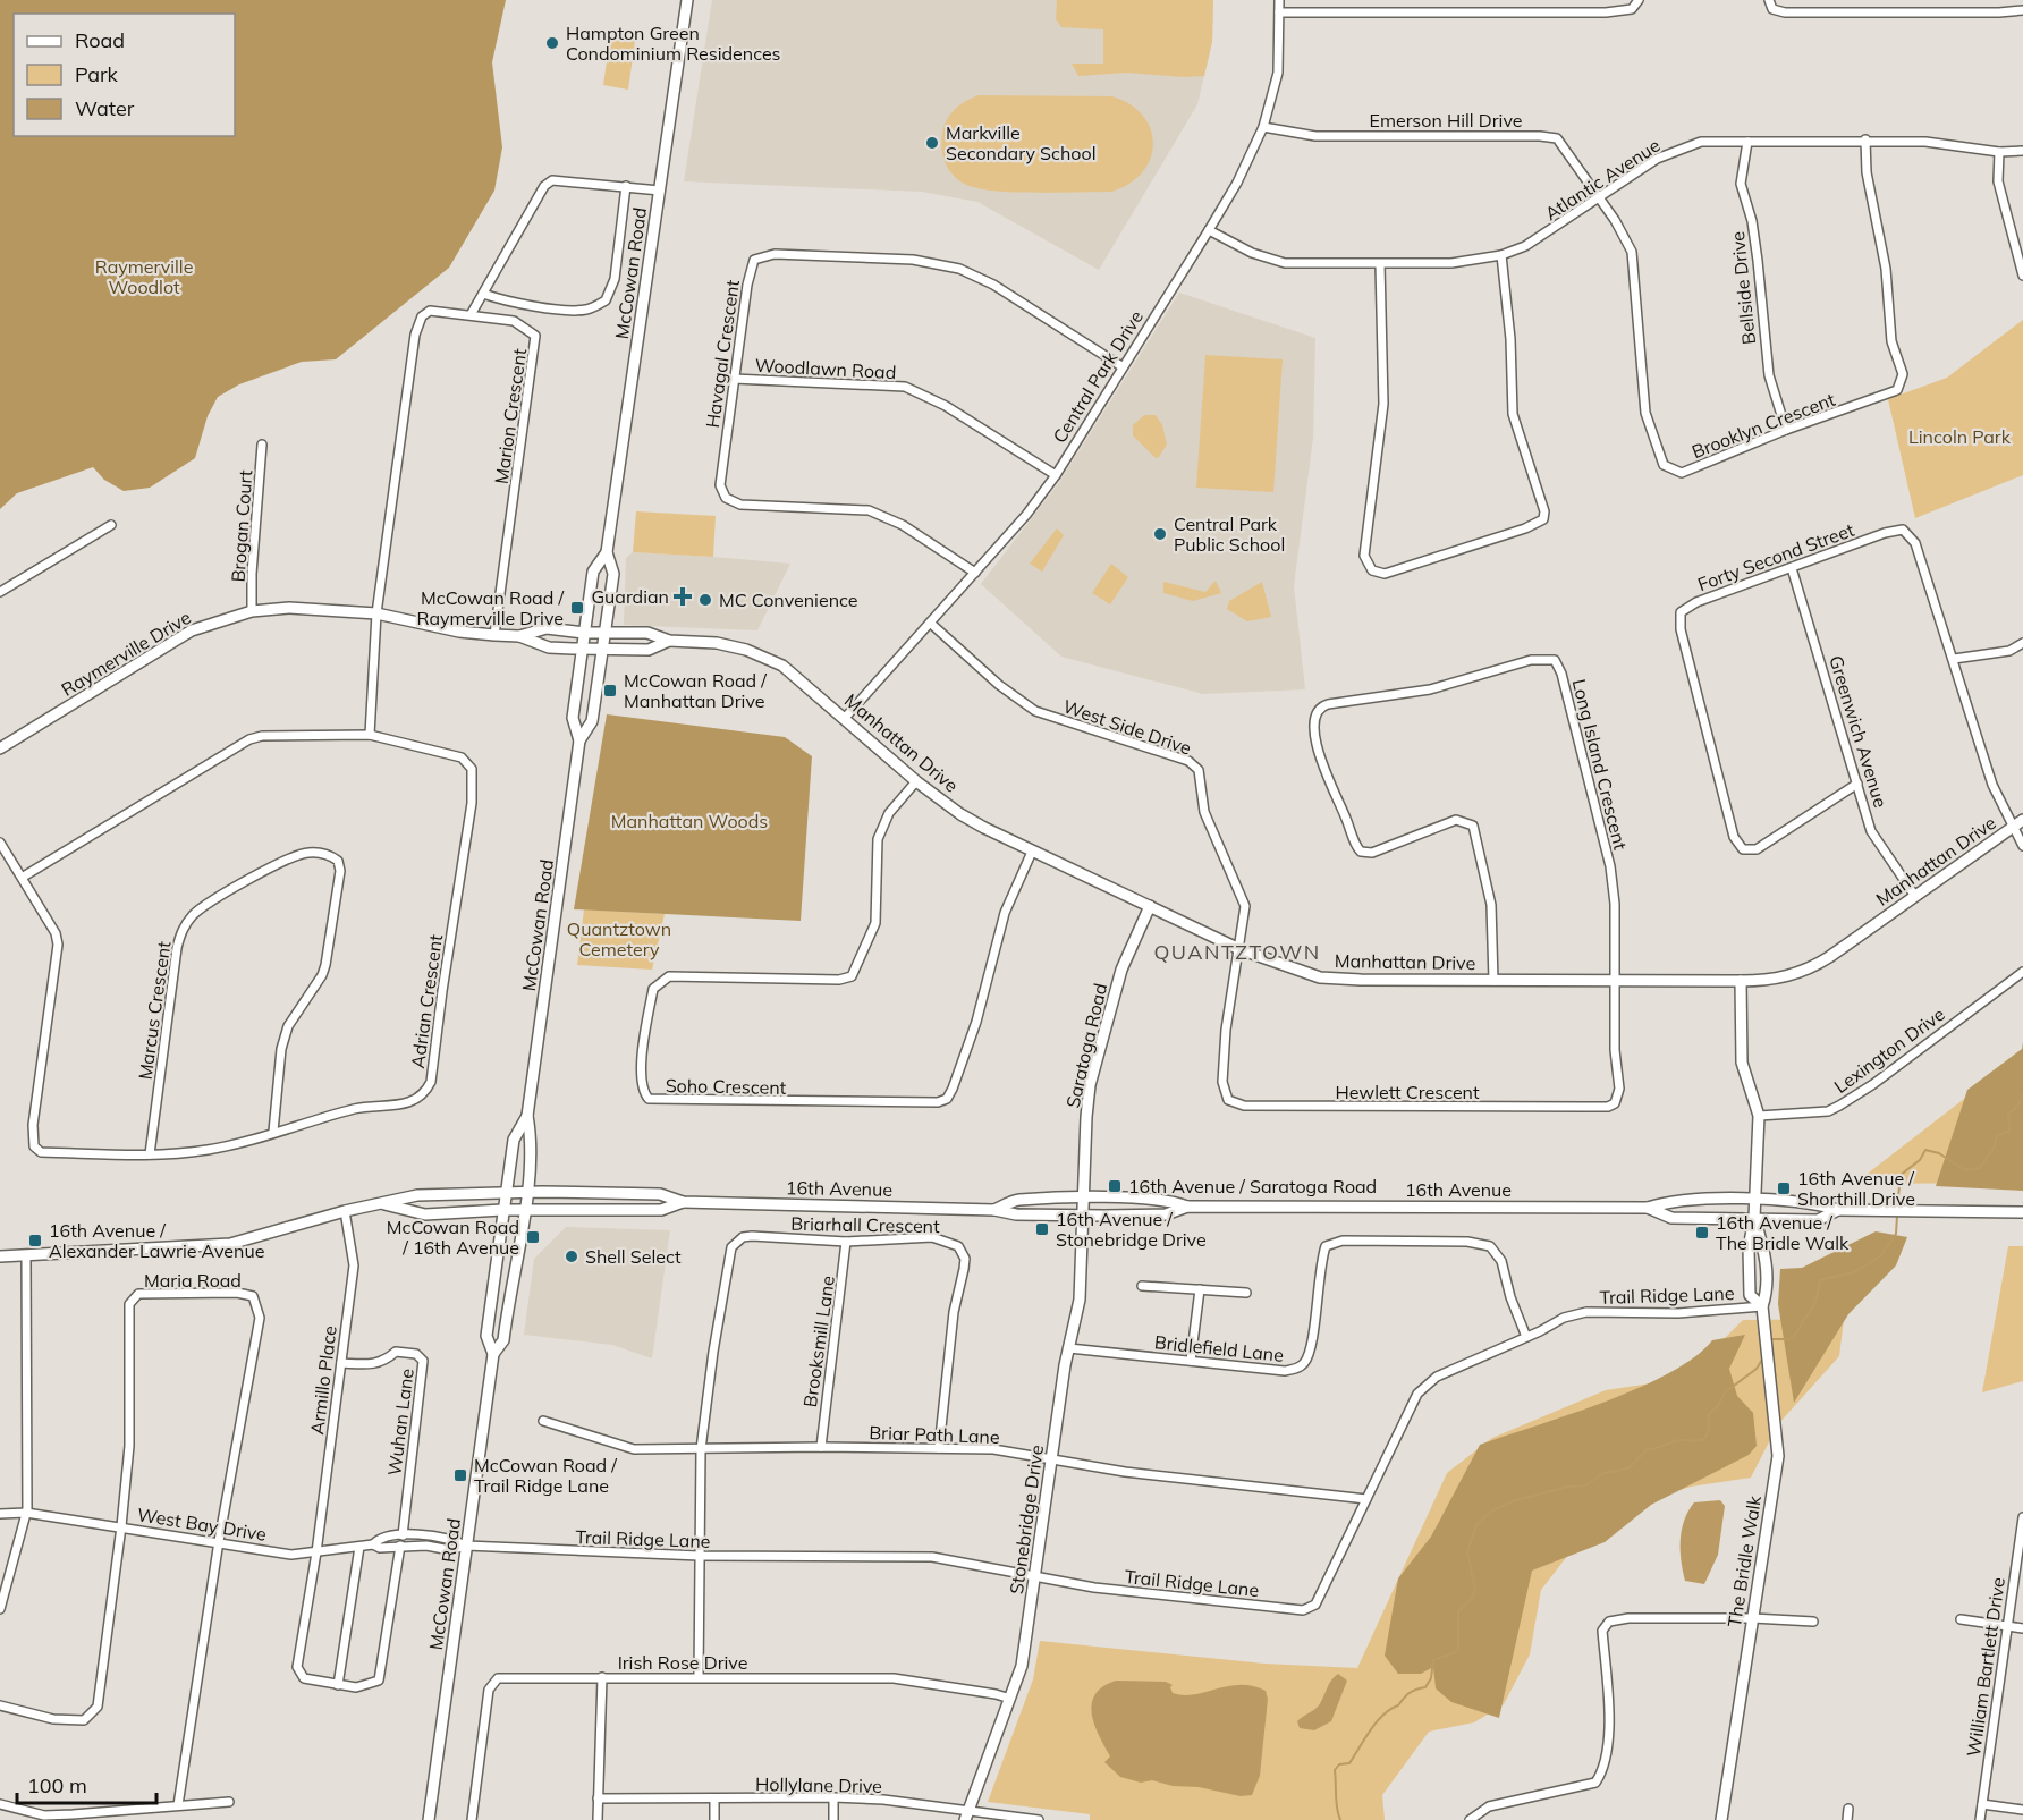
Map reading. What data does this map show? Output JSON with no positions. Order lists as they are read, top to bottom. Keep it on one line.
{"streets":{"main road":["McCowan Road","Raymerville Drive","Manhattan Drive","Saratoga Road","16th Avenue","Stonebridge Drive","The Bridle Walk"],"street":["Emerson Hill Drive","Atlantic Avenue","Bellside Drive","Havagal Crescent","Woodlawn Road","Central Park Drive","Marion Crescent","Brooklyn Crescent","Brogan Court","Forty Second Street","West Side Drive","Greenwich Avenue","Long Island Crescent","Adrian Crescent","Marcus Crescent","Lexington Drive","Soho Crescent","Hewlett Crescent","Briarhall Crescent","Maria Road","Trail Ridge Lane","Brooksmill Lane","Bridlefield Lane","Armillo Place","Wuhan Lane","Briar Path Lane","West Bay Drive","Irish Rose Drive","William Bartlett Drive","Hollylane Drive"]},"crossings":[["Emerson Hill Drive","Atlantic Avenue"],["Emerson Hill Drive","Central Park Drive"],["Emerson Hill Drive","Brooklyn Crescent"],["Atlantic Avenue","Bellside Drive"],["Atlantic Avenue","Central Park Drive"],["Atlantic Avenue","Brooklyn Crescent"],["McCowan Road","Raymerville Drive"],["McCowan Road","Manhattan Drive"],["McCowan Road","16th Avenue"],["McCowan Road","Trail Ridge Lane"],["McCowan Road","West Bay Drive"],["Bellside Drive","Brooklyn Crescent"],["Havagal Crescent","Woodlawn Road"],["Havagal Crescent","Central Park Drive"],["Woodlawn Road","Central Park Drive"],["Central Park Drive","West Side Drive"],["Central Park Drive","Manhattan Drive"],["Marion Crescent","Raymerville Drive"],["Brogan Court","Raymerville Drive"],["Forty Second Street","Greenwich Avenue"],["Forty Second Street","Manhattan Drive"],["Raymerville Drive","Manhattan Drive"],["West Side Drive","Manhattan Drive"],["West Side Drive","Hewlett Crescent"],["Greenwich Avenue","Manhattan Drive"],["Manhattan Drive","Long Island Crescent"],["Manhattan Drive","Saratoga Road"],["Manhattan Drive","Soho Crescent"],["Manhattan Drive","Hewlett Crescent"],["Long Island Crescent","Hewlett Crescent"],["Adrian Crescent","Marcus Crescent"],["Saratoga Road","16th Avenue"],["Saratoga Road","Stonebridge Drive"],["16th Avenue","Armillo Place"],["16th Avenue","Stonebridge Drive"],["16th Avenue","The Bridle Walk"],["Briarhall Crescent","Brooksmill Lane"],["Briarhall Crescent","Briar Path Lane"],["Maria Road","West Bay Drive"],["Trail Ridge Lane","Bridlefield Lane"],["Trail Ridge Lane","Briar Path Lane"],["Trail Ridge Lane","Stonebridge Drive"],["Trail Ridge Lane","West Bay Drive"],["Trail Ridge Lane","The Bridle Walk"],["Brooksmill Lane","Briar Path Lane"],["Bridlefield Lane","Stonebridge Drive"],["Armillo Place","Wuhan Lane"],["Armillo Place","West Bay Drive"],["Wuhan Lane","West Bay Drive"],["Briar Path Lane","Stonebridge Drive"],["Stonebridge Drive","Irish Rose Drive"],["Stonebridge Drive","Hollylane Drive"]],"districts":["QUANTZTOWN"],"parks":["Raymerville Woodlot","Lincoln Park","Manhattan Woods","Quantztown Cemetery"],"places":{"other":["Hampton Green Condominium Residences","Markville Secondary School","Central Park Public School","MC Convenience","Shell Select"],"health":["Guardian"],"transit":["McCowan Road / Raymerville Drive","McCowan Road / Manhattan Drive","16th Avenue / Saratoga Road","16th Avenue / Shorthill Drive","16th Avenue / Stonebridge Drive","16th Avenue / The Bridle Walk","McCowan Road / 16th Avenue","16th Avenue / Alexander Lawrie Avenue","McCowan Road / Trail Ridge Lane"]},"legend":["Road","Park","Water"],"scale_bar":"100 m"}
